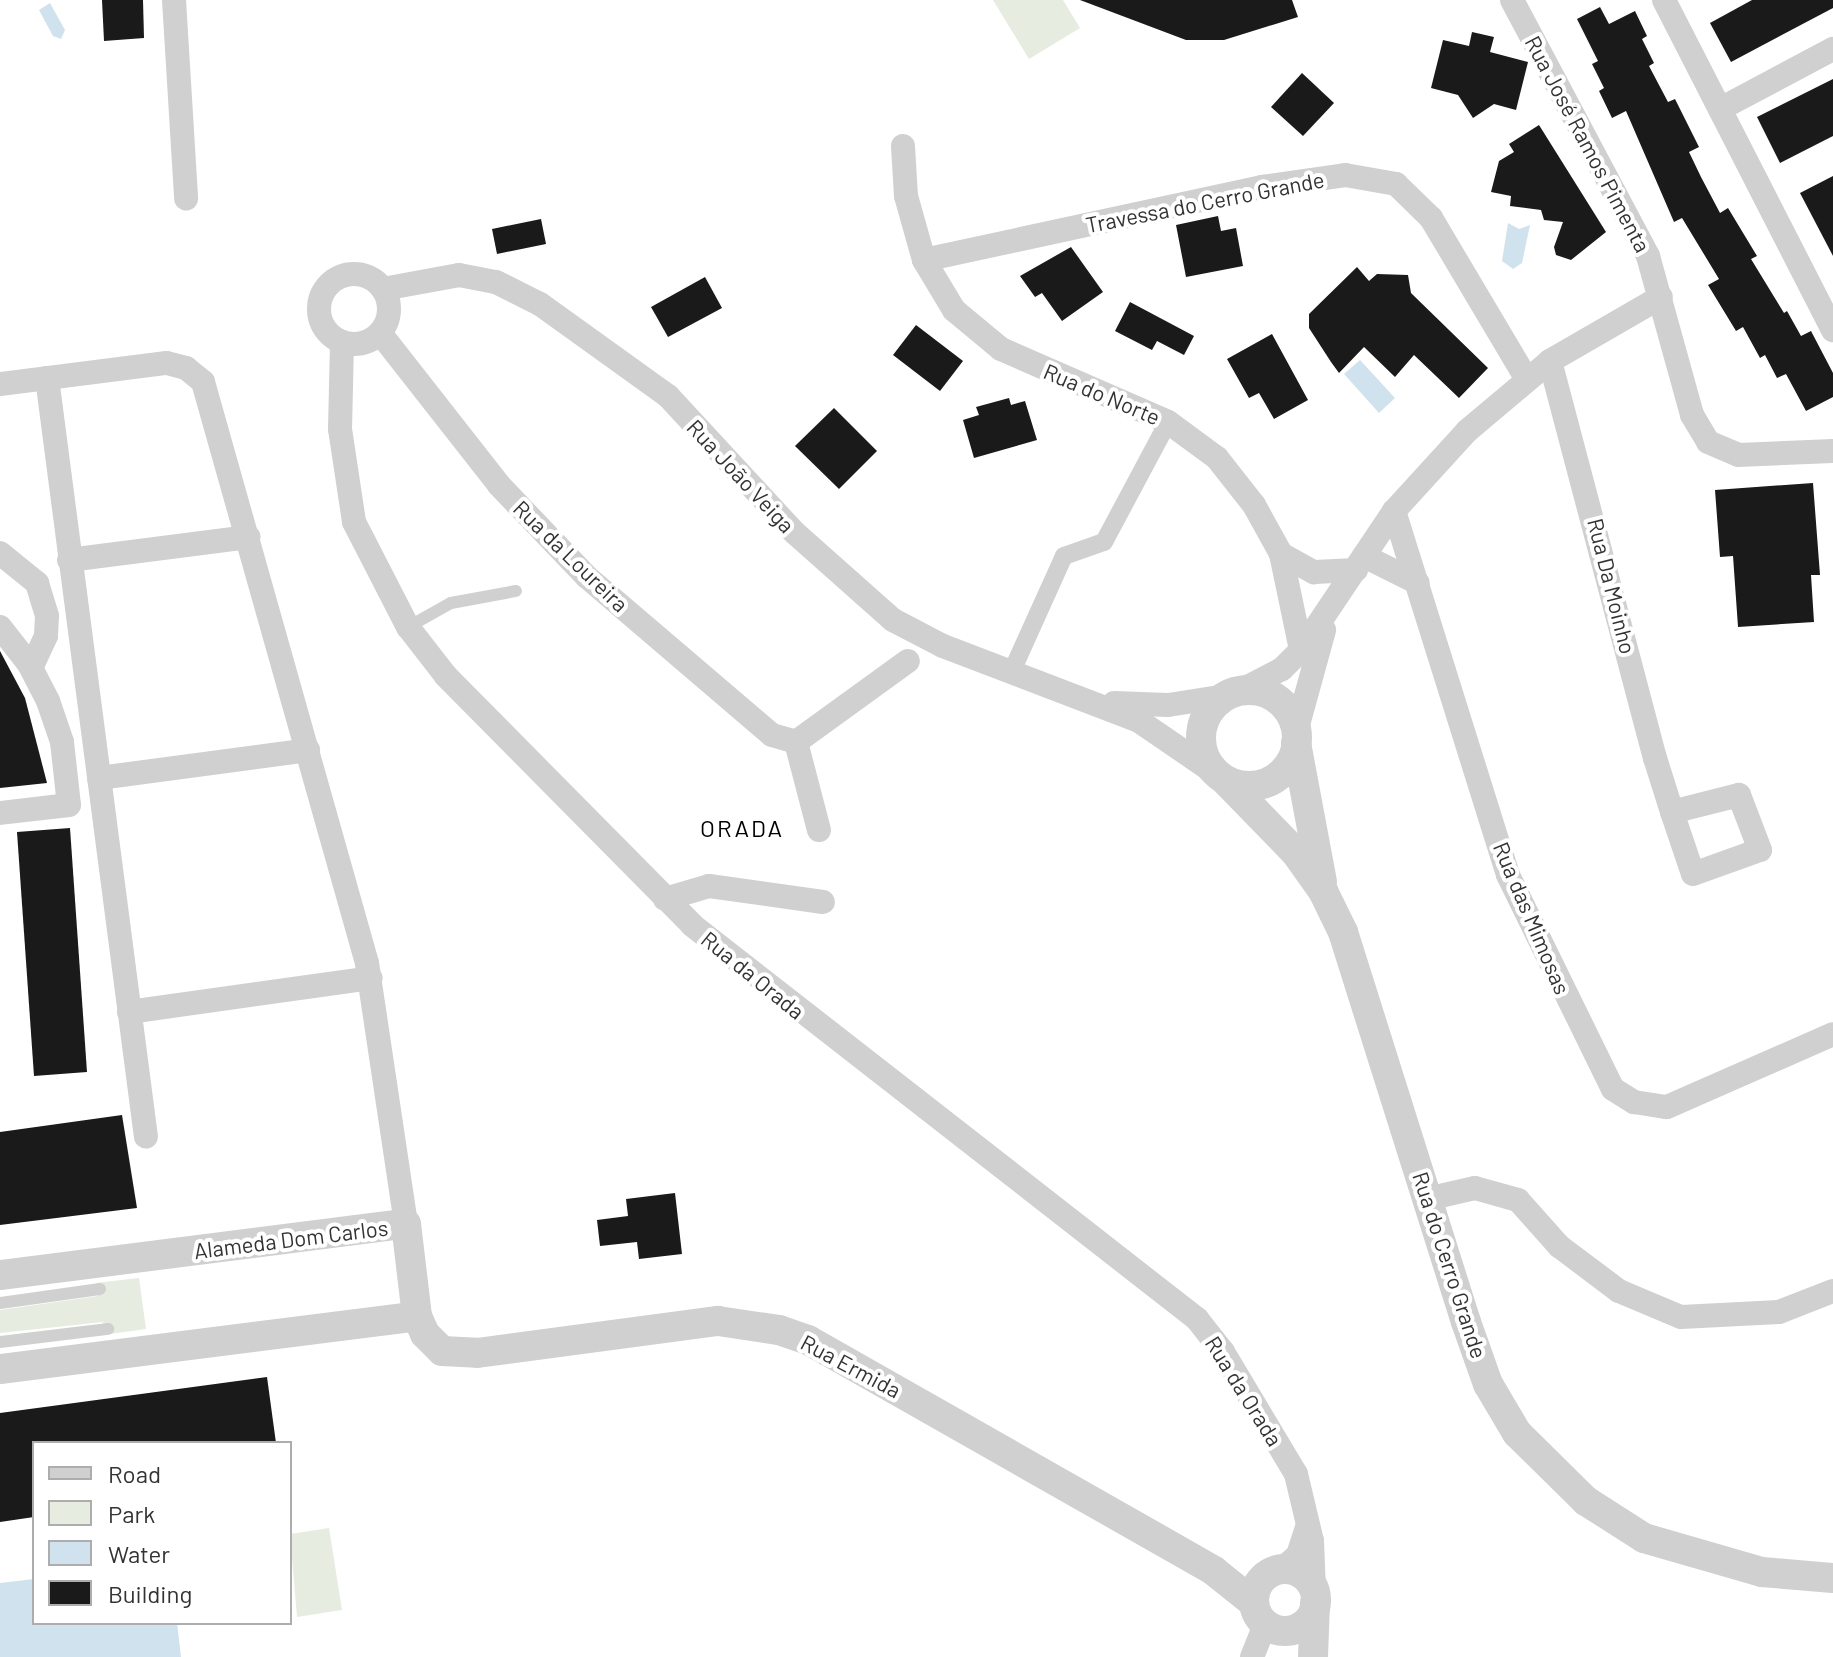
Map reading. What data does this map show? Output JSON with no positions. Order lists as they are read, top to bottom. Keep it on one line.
{"streets":{"street":["Rua José Ramos Pimenta","Travessa do Cerro Grande","Rua do Norte","Rua João Veiga","Rua da Loureira","Rua Da Moinho","Rua das Mimosas","Rua da Orada","Alameda Dom Carlos","Rua do Cerro Grande","Rua Ermida"]},"crossings":[["Travessa do Cerro Grande","Rua do Norte"],["Rua João Veiga","Rua da Loureira"],["Rua João Veiga","Rua da Orada"],["Rua João Veiga","Rua do Cerro Grande"],["Rua da Loureira","Rua da Orada"],["Alameda Dom Carlos","Rua Ermida"]],"districts":["ORADA"],"legend":["Road","Park","Water","Building"]}
